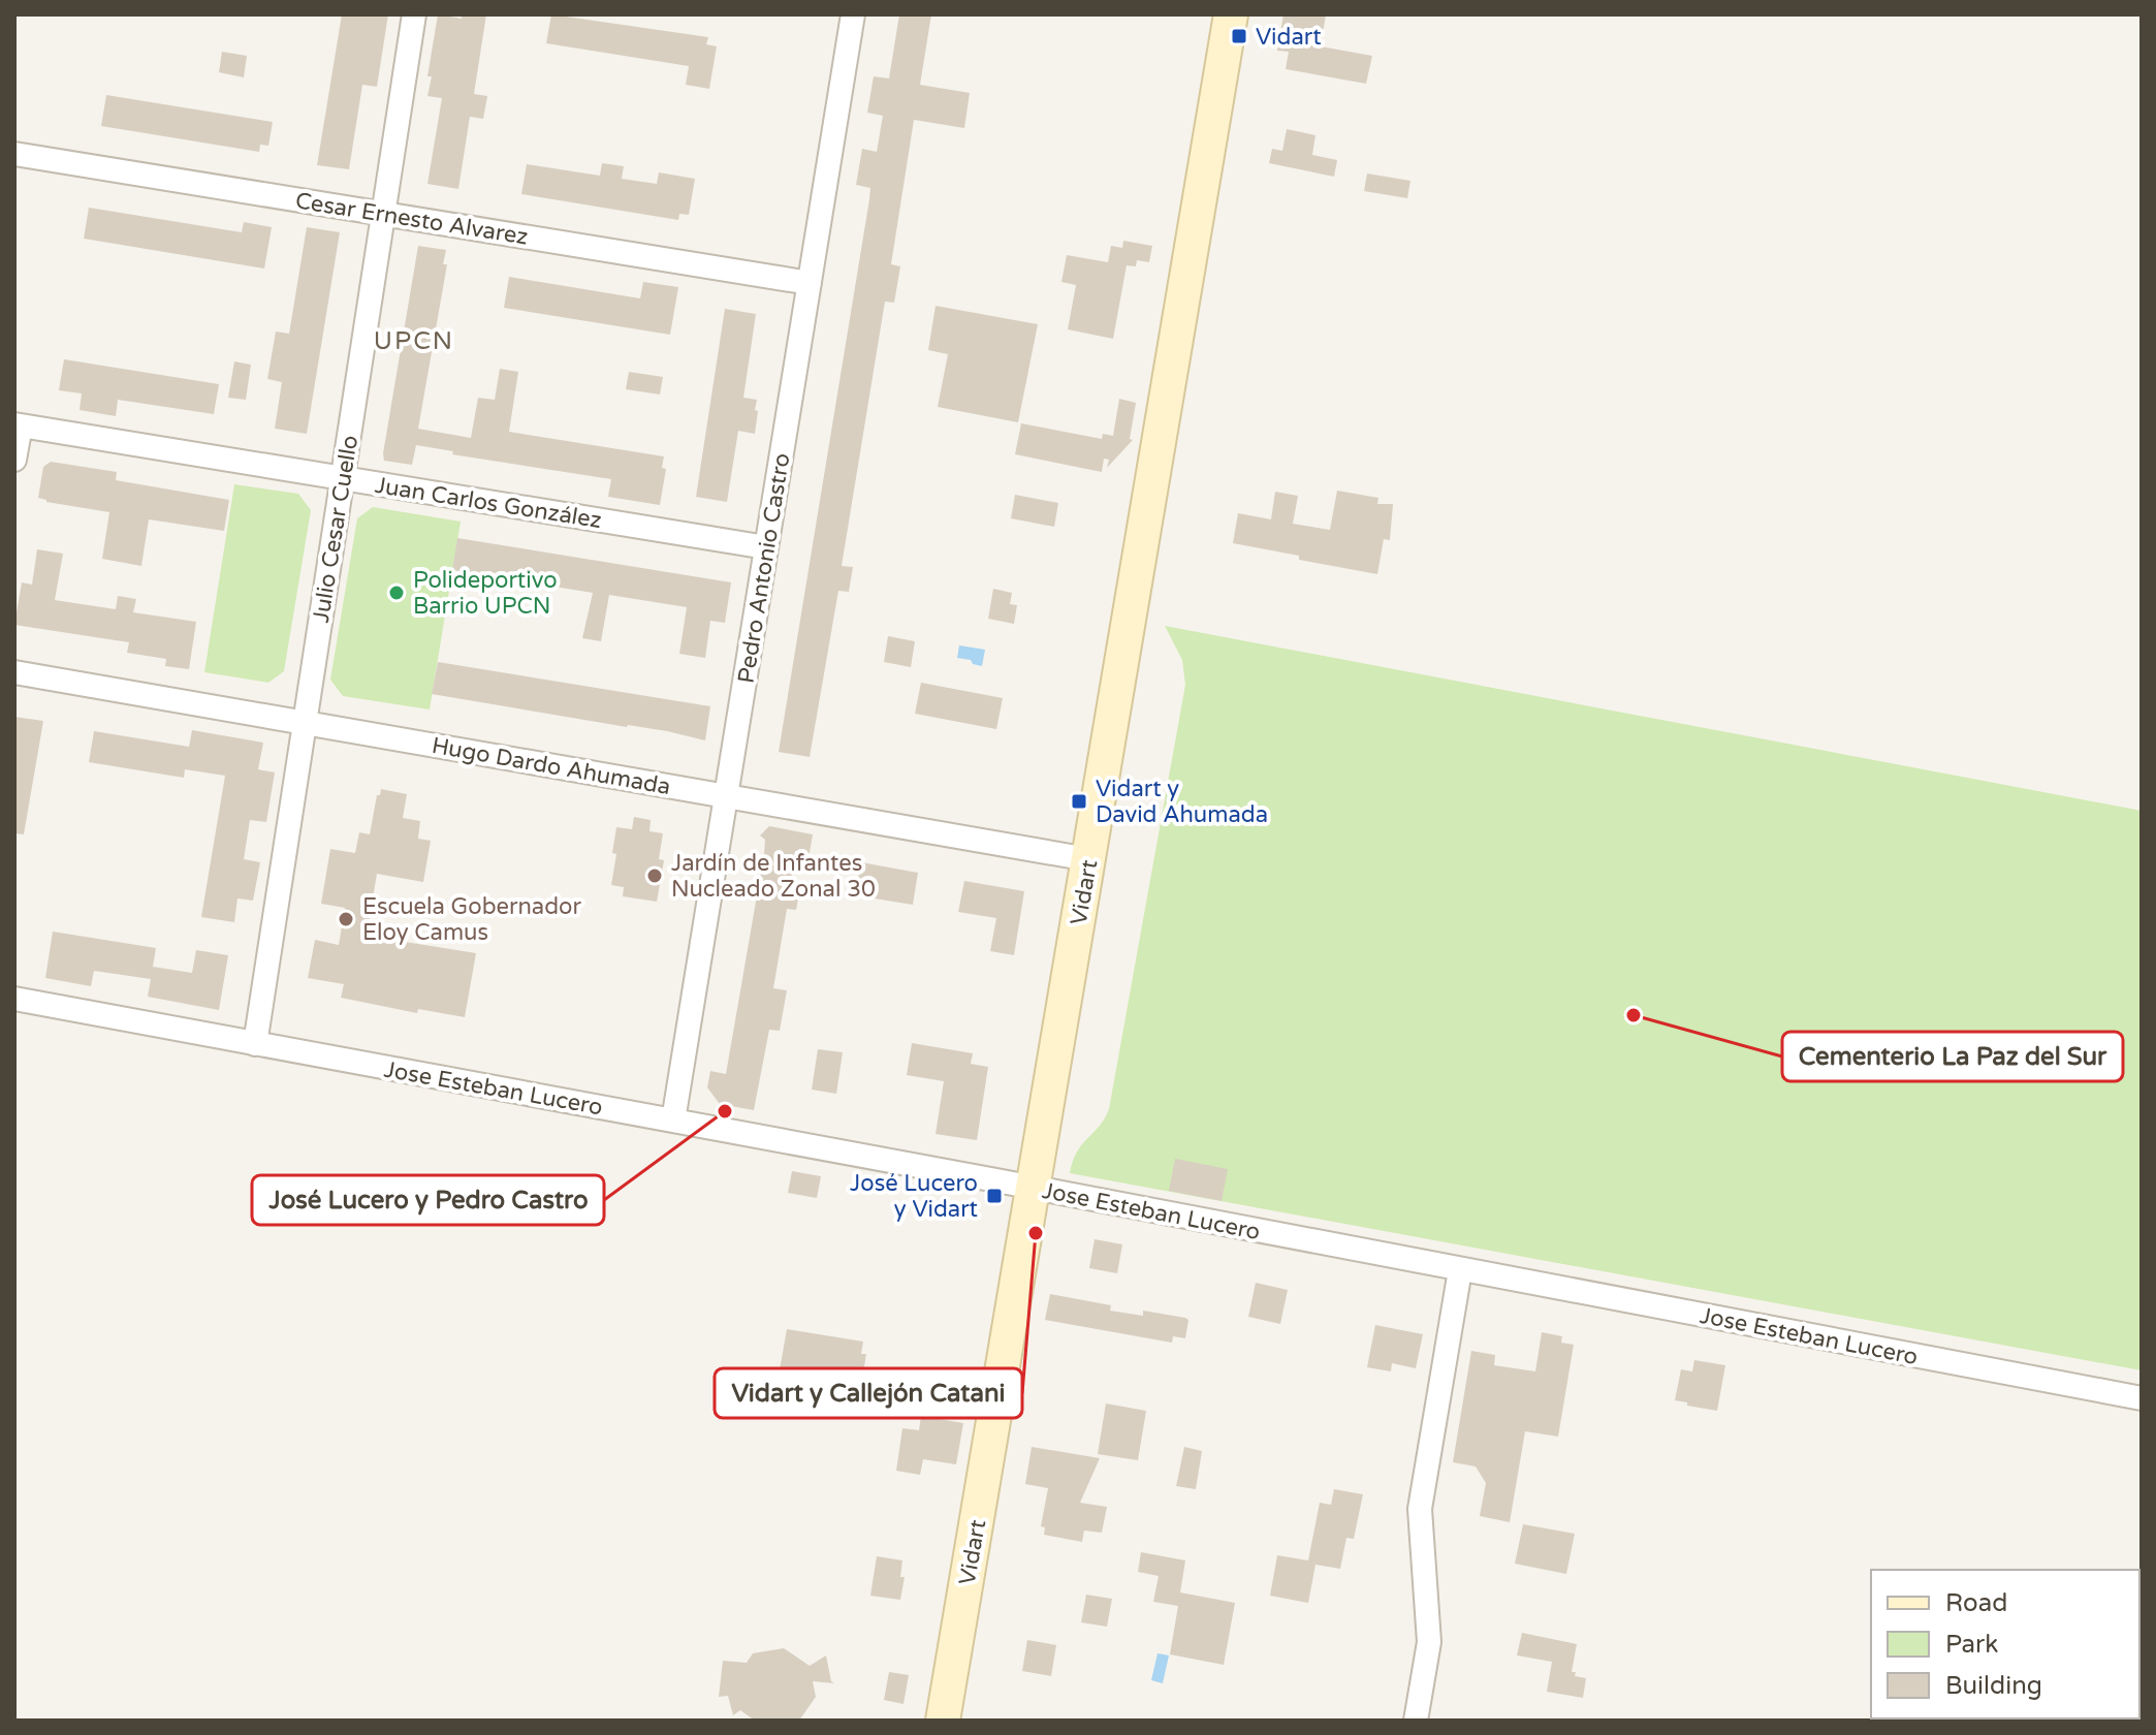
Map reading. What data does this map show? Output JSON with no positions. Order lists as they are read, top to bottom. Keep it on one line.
{"streets":{"street":["Cesar Ernesto Alvarez","Juan Carlos González","Julio Cesar Cuello","Pedro Antonio Castro","Hugo Dardo Ahumada","Vidart","Jose Esteban Lucero"]},"crossings":[["Cesar Ernesto Alvarez","Julio Cesar Cuello"],["Cesar Ernesto Alvarez","Pedro Antonio Castro"],["Juan Carlos González","Julio Cesar Cuello"],["Juan Carlos González","Pedro Antonio Castro"],["Julio Cesar Cuello","Hugo Dardo Ahumada"],["Julio Cesar Cuello","Jose Esteban Lucero"],["Pedro Antonio Castro","Hugo Dardo Ahumada"],["Pedro Antonio Castro","Jose Esteban Lucero"],["Hugo Dardo Ahumada","Vidart"],["Vidart","Jose Esteban Lucero"]],"districts":["UPCN"],"places":{"transit":["Vidart","Vidart y David Ahumada","José Lucero y Vidart"],"other":["Polideportivo Barrio UPCN","Jardín de Infantes Nucleado Zonal 30","Escuela Gobernador Eloy Camus","Cementerio La Paz del Sur","José Lucero y Pedro Castro","Vidart y Callejón Catani"]},"legend":["Road","Park","Building"]}
